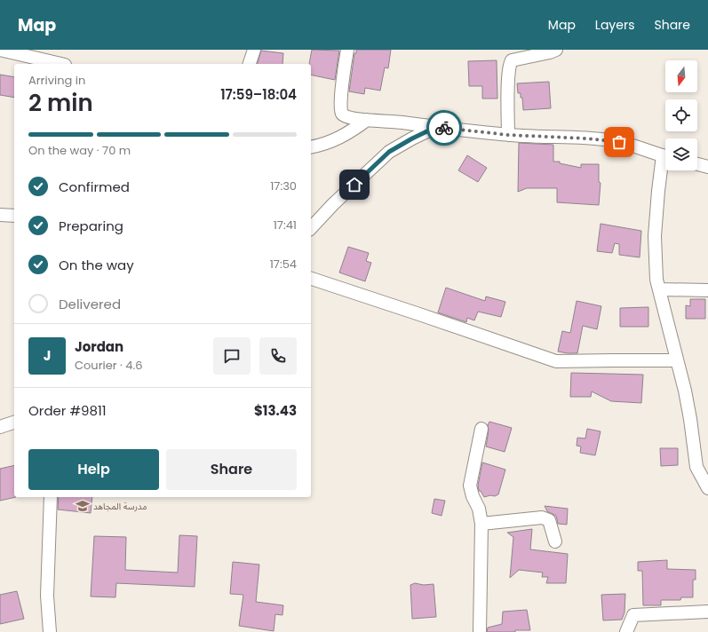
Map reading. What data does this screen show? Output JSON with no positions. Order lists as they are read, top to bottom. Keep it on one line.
{"places":{"school or university":["مدرسة المجاهد"]},"north":"bottom","page":{"header":"Map","nav":["Map","Layers","Share"],"heading":["2 min","Arriving in","17:59–18:04"],"panel":["Jordan","Courier · 4.6","Order #9811","$13.43"],"bar":"On the way · 70 m","list":[["Confirmed","17:30"],["Preparing","17:41"],["On the way","17:54"],"Delivered"],"round":"J","buttons":["Help","Share"]}}
